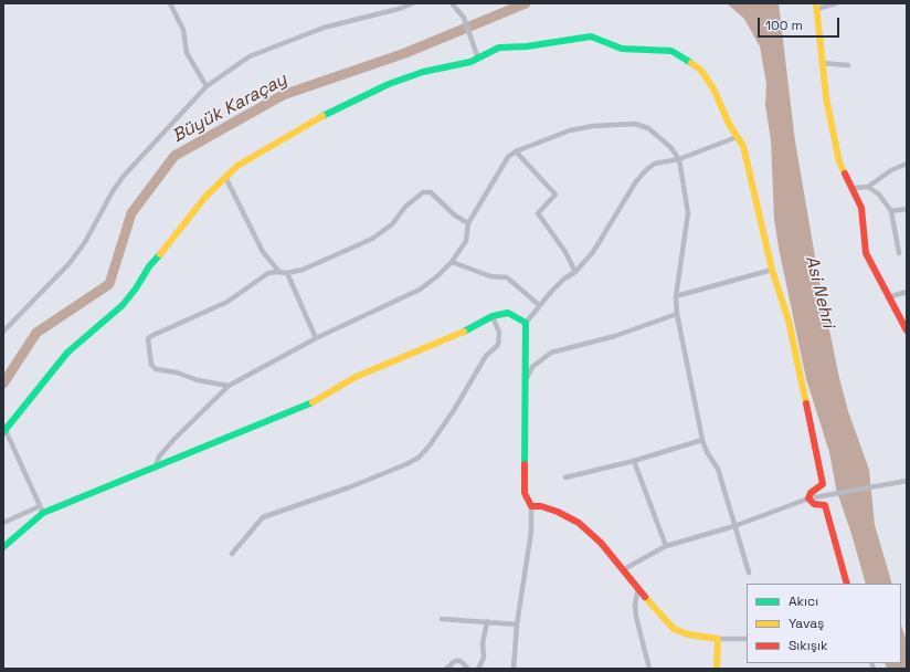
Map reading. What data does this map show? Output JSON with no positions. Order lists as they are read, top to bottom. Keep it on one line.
{"water":["Büyük Karaçay","Asi Nehri"],"legend":["Akıcı","Yavaş","Sıkışık"],"scale_bar":"100 m"}
